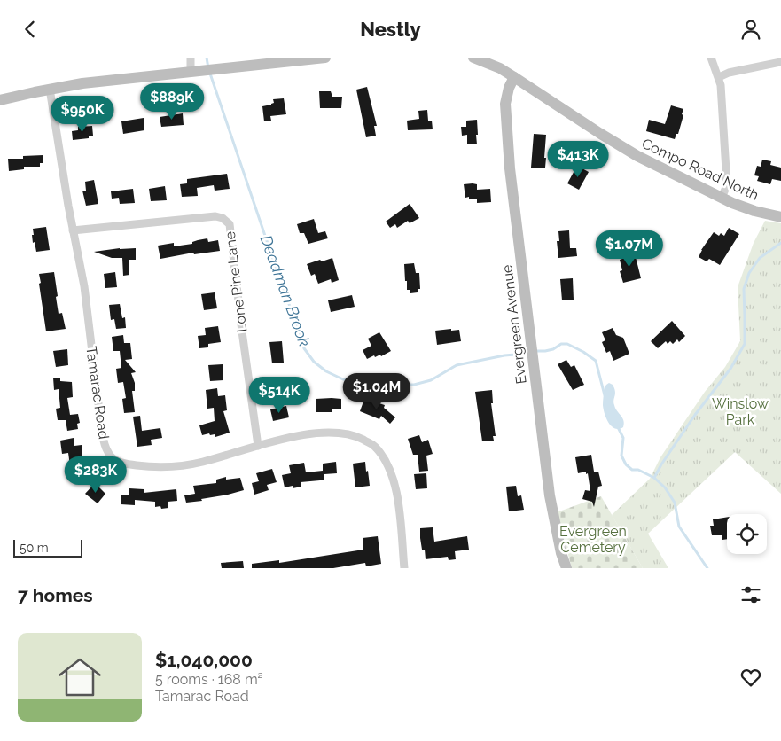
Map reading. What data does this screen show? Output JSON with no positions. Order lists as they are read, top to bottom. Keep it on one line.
{"streets":{"main road":["Compo Road North","Evergreen Avenue"],"street":["Lone Pine Lane","Tamarac Road"]},"crossings":[["Compo Road North","Evergreen Avenue"],["Lone Pine Lane","Tamarac Road"]],"water":["Deadman Brook"],"parks":["Winslow Park","Evergreen Cemetery"],"scale_bar":"50 m","page":{"header":"Nestly","price":["$889K","$950K","$413K","$1.07M","$1.04M","$514K","$283K"],"scale":"50 m","heading":"7 homes","list":[{"name":"$1,040,000","note":"5 rooms · 168 m² · Tamarac Road"}]}}
